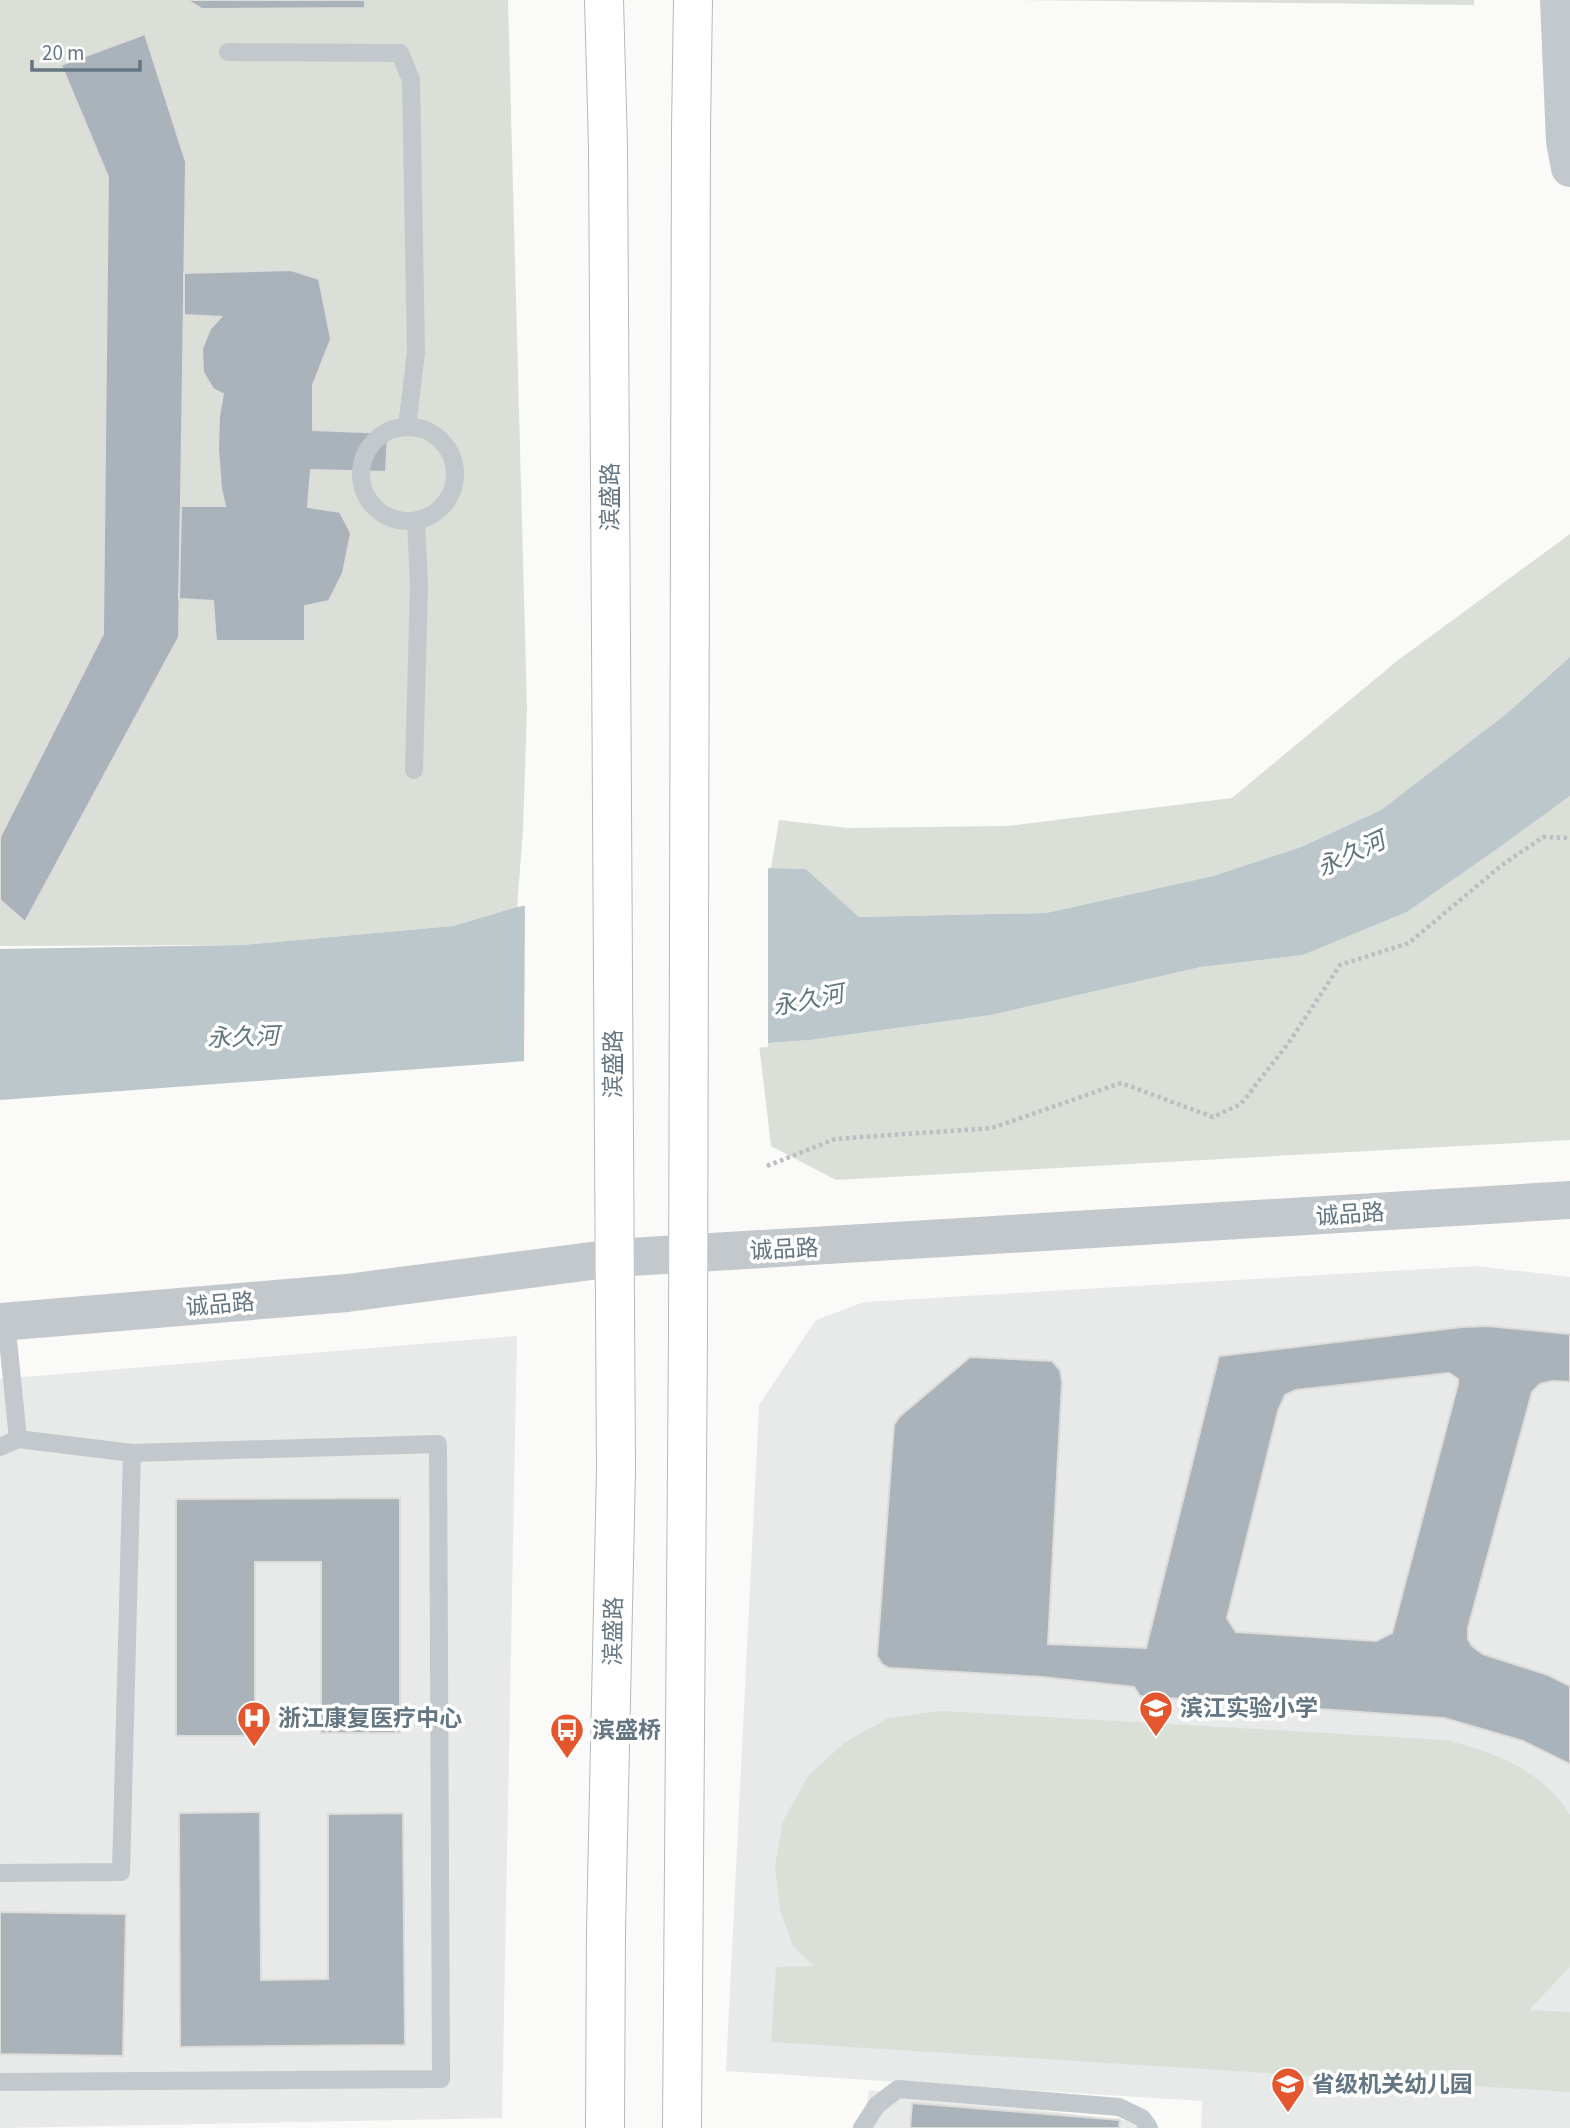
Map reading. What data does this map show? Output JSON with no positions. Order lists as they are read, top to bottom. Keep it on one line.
{"streets":{"main road":["滨盛路"],"street":["诚品路"]},"crossings":[["滨盛路","诚品路"]],"water":["永久河"],"places":{"school or university":["滨江实验小学","省级机关幼儿园"],"hospital":["浙江康复医疗中心"],"bus stop":["滨盛桥"]},"scale_bar":"20 m"}
